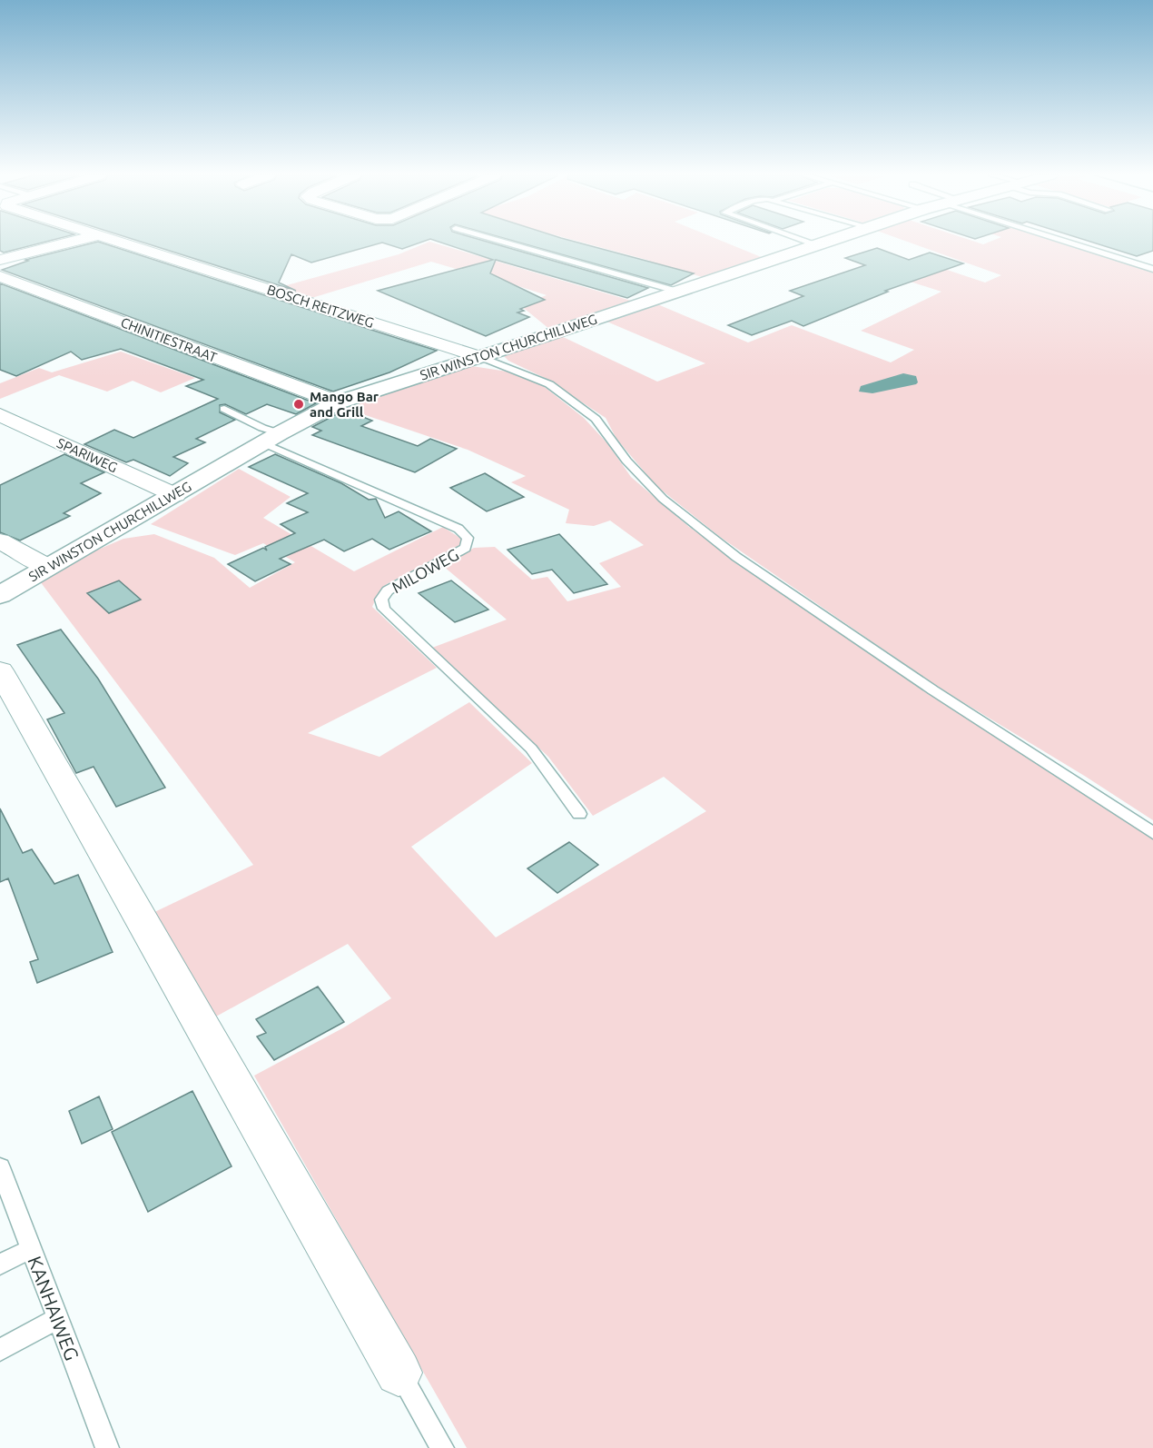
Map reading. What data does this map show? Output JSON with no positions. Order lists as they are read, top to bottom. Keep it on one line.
{"streets":{"street":["BOSCH REITZWEG","CHINITIESTRAAT","SIR WINSTON CHURCHILLWEG","SPARIWEG"],"lane":["MILOWEG","KANHAIWEG"]},"crossings":[["BOSCH REITZWEG","SIR WINSTON CHURCHILLWEG"],["CHINITIESTRAAT","SIR WINSTON CHURCHILLWEG"],["SIR WINSTON CHURCHILLWEG","SPARIWEG"],["SIR WINSTON CHURCHILLWEG","MILOWEG"]],"places":["Mango Bar and Grill"]}
